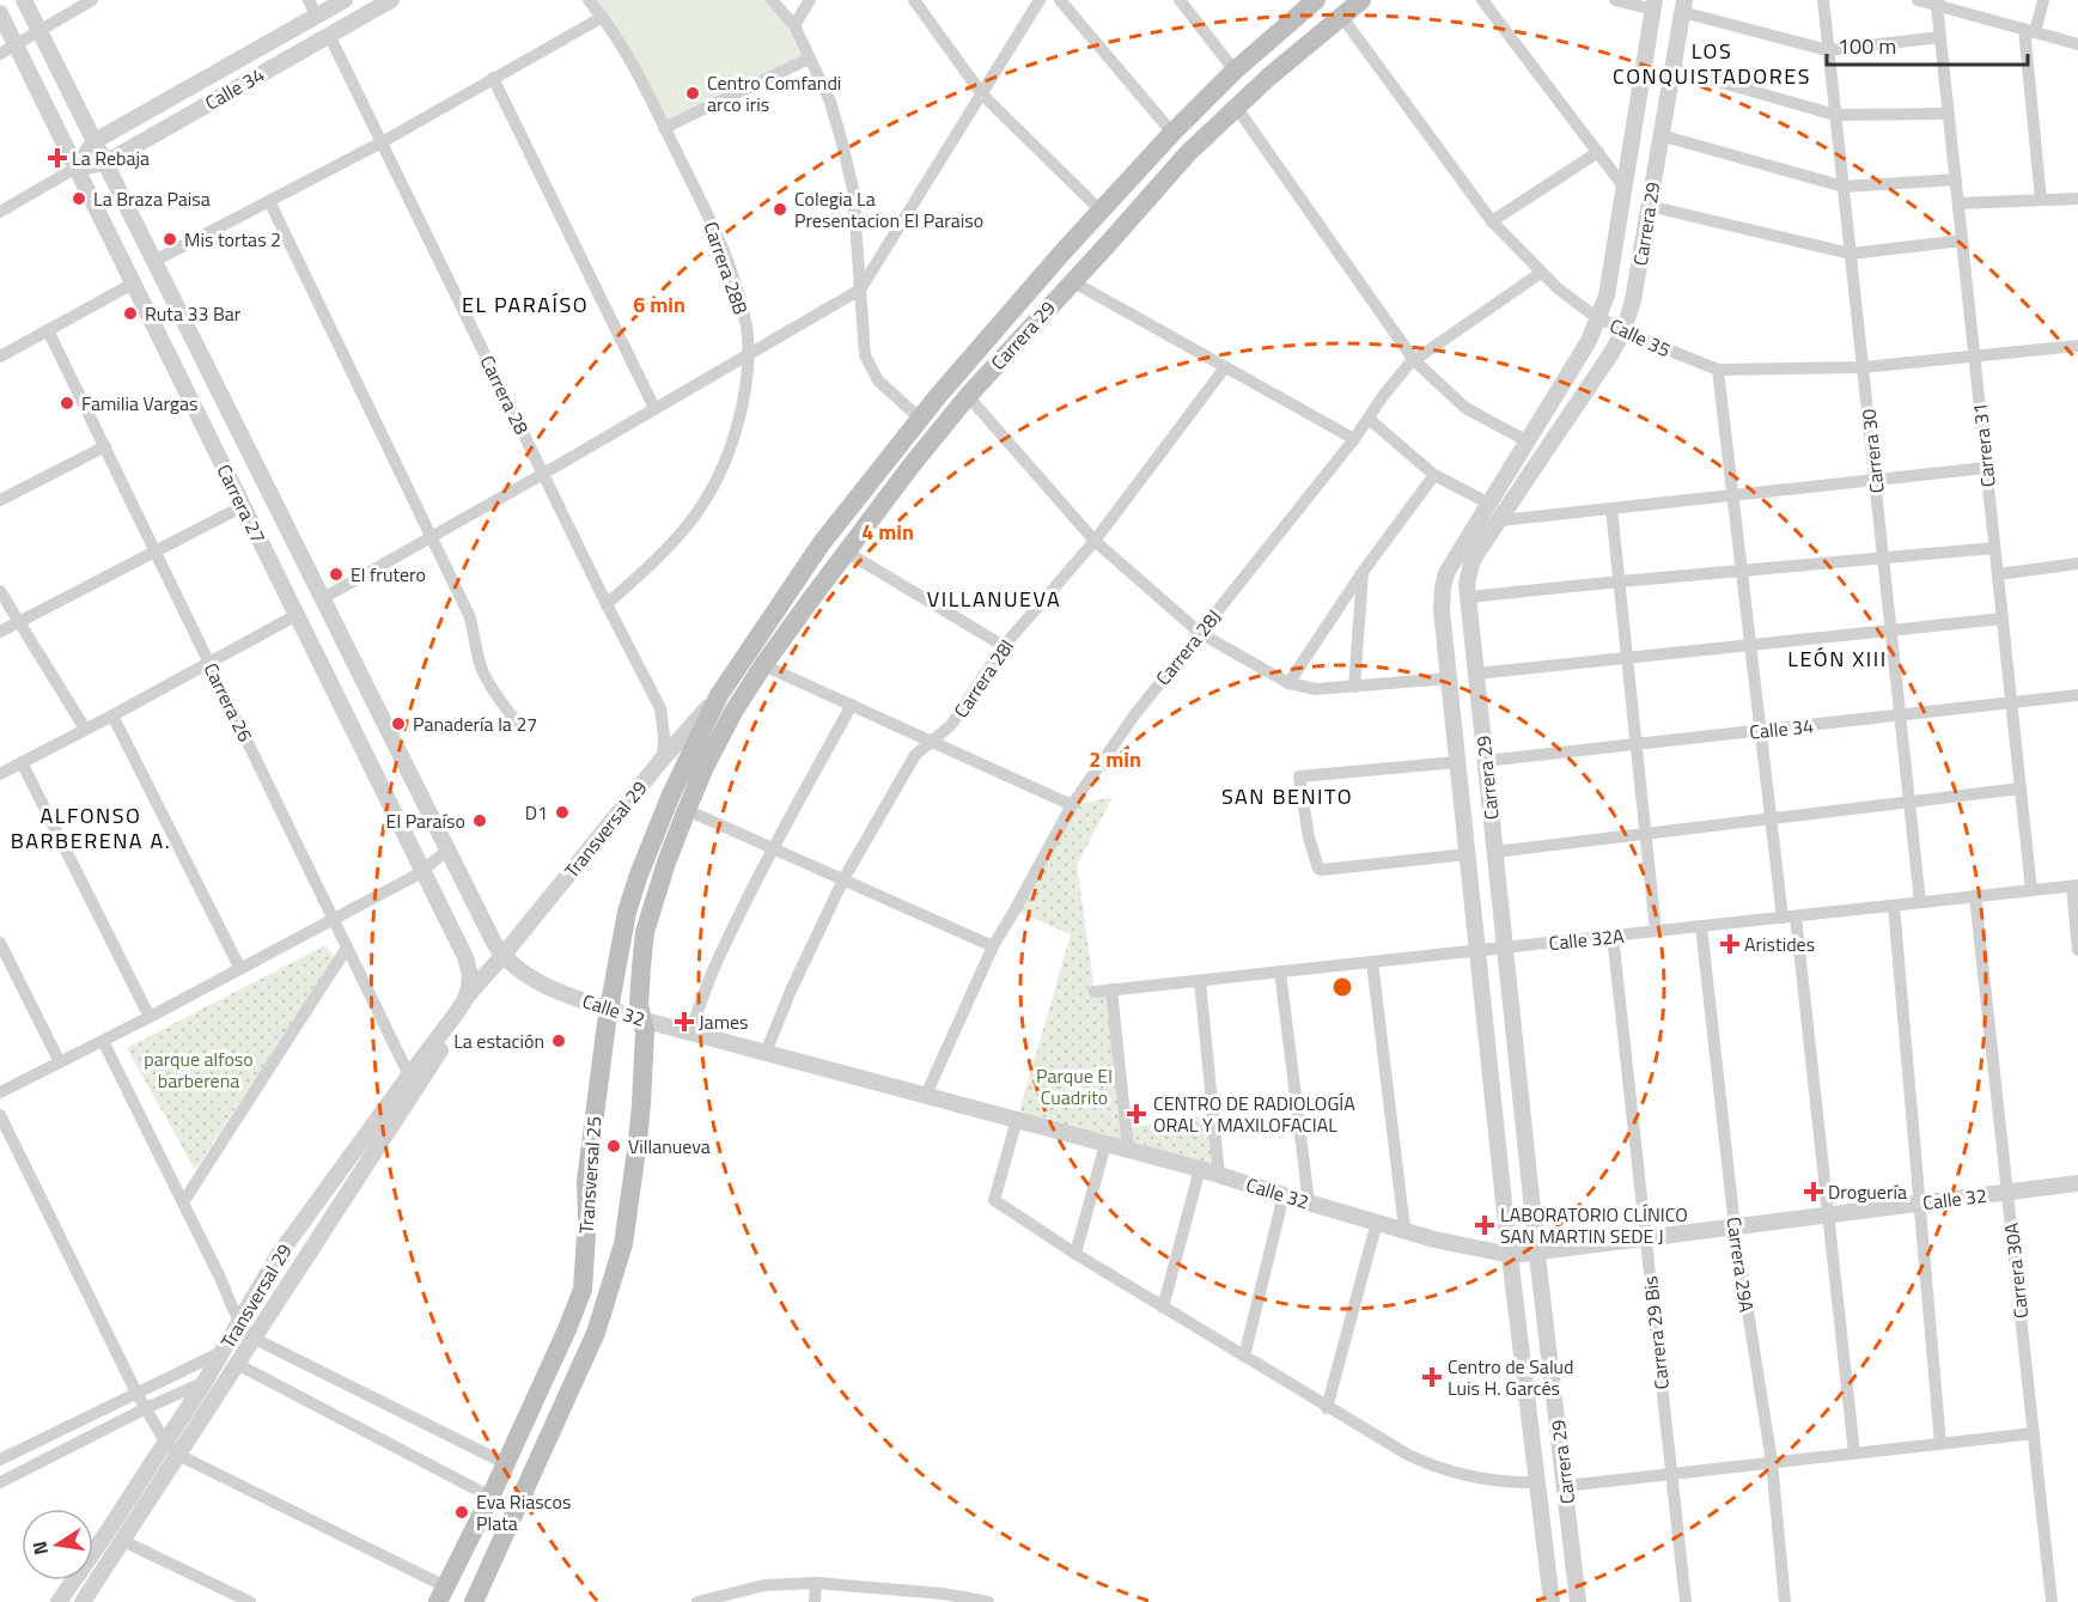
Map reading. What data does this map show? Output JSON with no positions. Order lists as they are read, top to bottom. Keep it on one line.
{"streets":{"main road":["Carrera 29","Transversal 25"],"street":["Calle 34","Carrera 28B","Calle 35","Carrera 28","Carrera 31","Carrera 30","Carrera 27","Carrera 28J","Carrera 28I","Carrera 26","Transversal 29","Calle 32A","Calle 32","Carrera 29A","Carrera 30A","Carrera 29 Bis"]},"crossings":[["Calle 34","Carrera 29"],["Calle 34","Carrera 28"],["Calle 34","Carrera 31"],["Calle 34","Carrera 30"],["Calle 34","Carrera 27"],["Carrera 29","Calle 35"],["Carrera 29","Transversal 29"],["Carrera 29","Calle 32A"],["Carrera 29","Calle 32"],["Carrera 29","Transversal 25"],["Carrera 28B","Carrera 28"],["Calle 35","Carrera 31"],["Calle 35","Carrera 30"],["Calle 35","Carrera 28J"],["Carrera 28","Transversal 29"],["Carrera 31","Calle 32A"],["Carrera 30","Calle 32A"],["Carrera 27","Transversal 29"],["Carrera 27","Calle 32"],["Carrera 28J","Calle 32"],["Carrera 28I","Calle 32"],["Carrera 26","Transversal 29"],["Transversal 29","Calle 32"],["Transversal 29","Transversal 25"],["Calle 32A","Carrera 29A"],["Calle 32A","Carrera 30A"],["Calle 32A","Carrera 29 Bis"],["Calle 32","Transversal 25"],["Calle 32","Carrera 29A"],["Calle 32","Carrera 30A"],["Calle 32","Carrera 29 Bis"]],"districts":["LOS CONQUISTADORES","EL PARAÍSO","VILLANUEVA","LEÓN XIII","SAN BENITO","ALFONSO BARBERENA A."],"parks":["parque alfoso barberena","Parque El Cuadrito"],"places":{"other":["Centro Comfandi arco iris","La Braza Paisa","Colegia La Presentacion El Paraiso","Mis tortas 2","Ruta 33 Bar","Familia Vargas","El frutero","Panadería la 27","D1","El Paraíso","La estación","Villanueva","Eva Riascos Plata"],"health":["La Rebaja","Aristides","James","CENTRO DE RADIOLOGÍA ORAL Y MAXILOFACIAL","Droguería","LABORATORIO CLÍNICO SAN MARTIN SEDE J","Centro de Salud Luis H. Garcés"]},"scale_bar":"100 m","north":"left","rings":["6 min","4 min","2 min"]}
